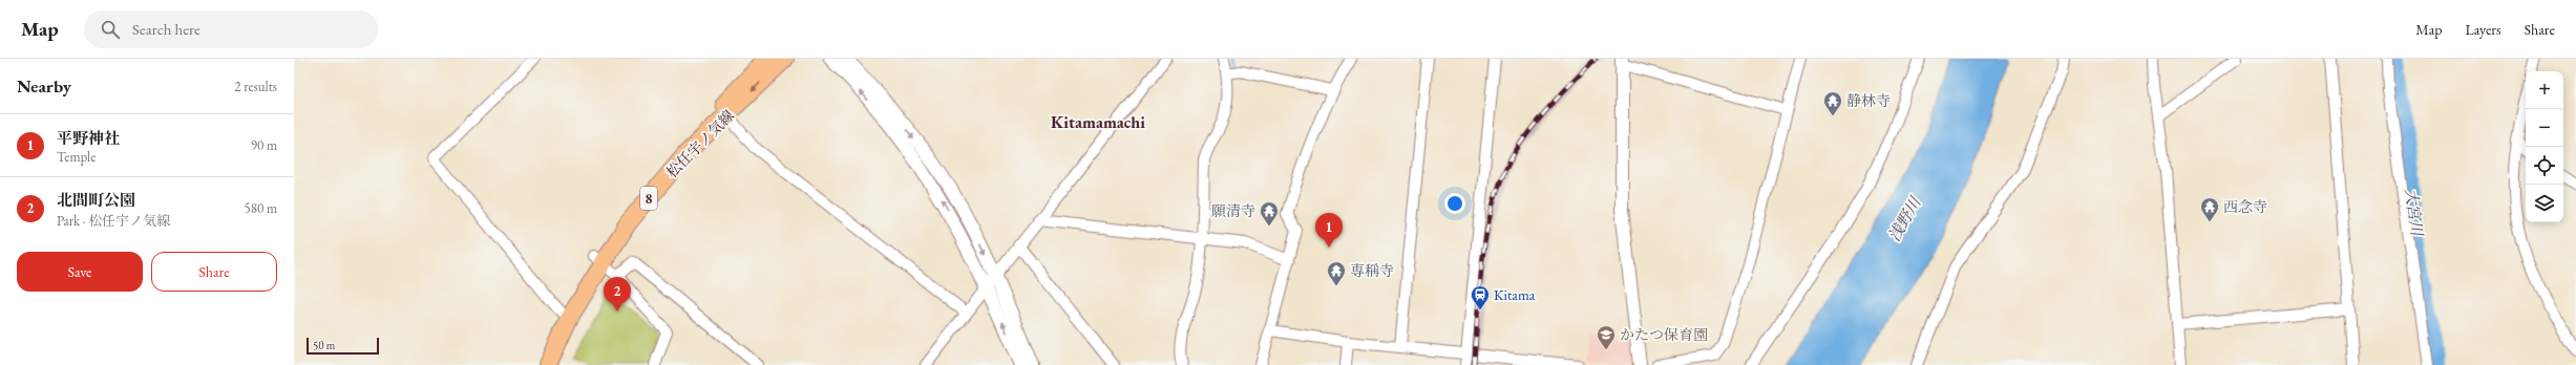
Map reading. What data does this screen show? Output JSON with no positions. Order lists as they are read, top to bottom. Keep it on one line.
{"streets":{"main road":["松任宇ノ気線","8"]},"districts":["Kitamamachi"],"water":["大宮川","浅野川"],"places":{"temple":["静林寺","西念寺","願清寺","専稱寺"],"station":["Kitama"],"school or university":["かたつ保育園"]},"scale_bar":"50 m","page":{"header":"Map","search":"Search here","nav":["Map","Layers","Share"],"heading":["Nearby","2 results"],"map_buttons":["+","−"],"list":[{"mark":"1","name":"平野神社","note":"Temple","value":"90 m"},{"mark":"2","name":"北間町公園","note":"Park · 松任宇ノ気線","value":"580 m"}],"pins":["1","2"],"buttons":["Save","Share"],"scale":"50 m"}}
